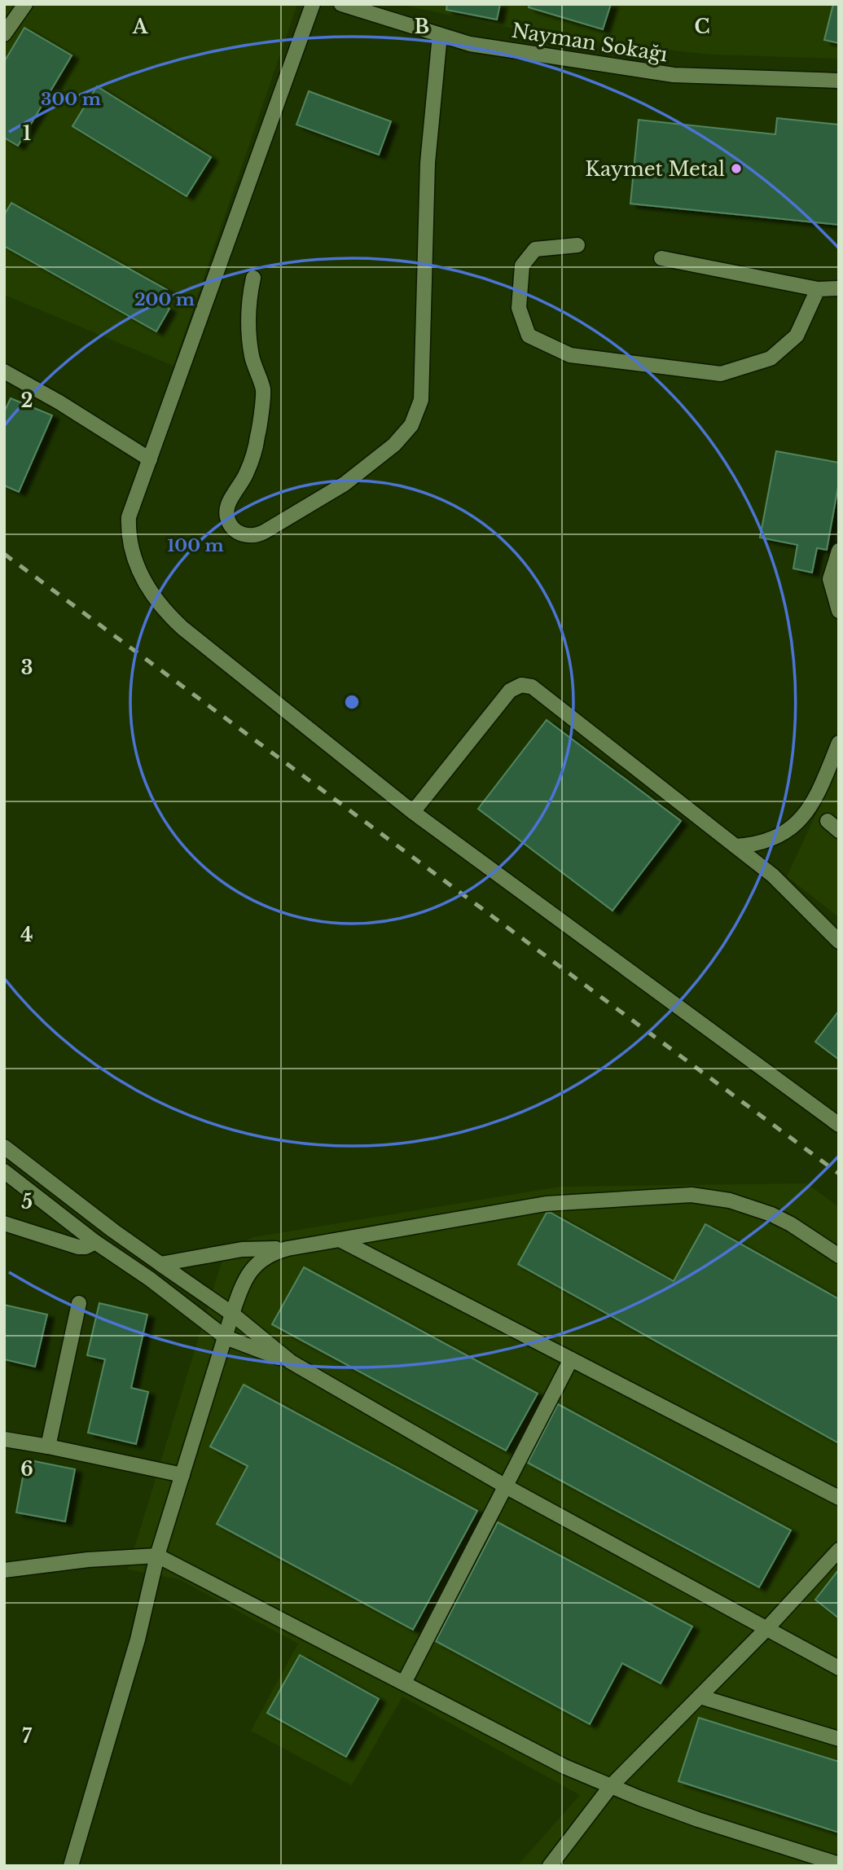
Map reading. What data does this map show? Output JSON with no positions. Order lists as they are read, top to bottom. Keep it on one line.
{"streets":{"street":["Nayman Sokağı"]},"places":["Kaymet Metal"],"grid":{"columns":["A","B","C"],"rows":["1","2","3","4","5","6","7"]},"rings":["300 m","200 m","100 m"]}
